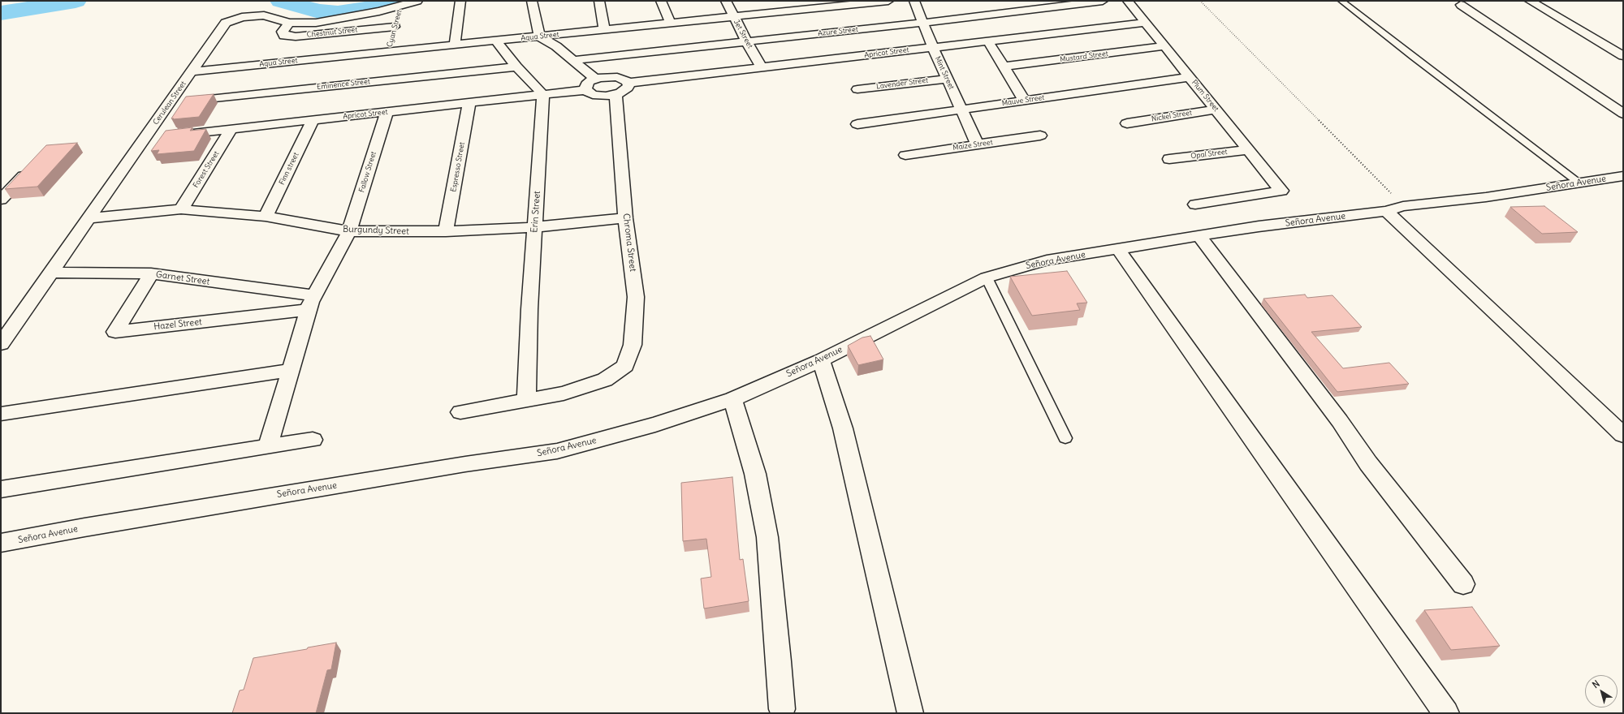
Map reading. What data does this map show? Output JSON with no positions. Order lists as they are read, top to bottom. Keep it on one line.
{"streets":{"street":["Cyan Street","Azure Street","Chestnut Street","Jet Street","Aqua Street","Apricot Street","Mustard Street","Mint Street","Lavender Street","Eminence Street","Plum Street","Mauve Street","Cerulean Street","Nickel Street","Maize Street","Opal Street","Espresso Street","Finn street","Forest Street","Fallow Street","Señora Avenue","Erin Street","Burgundy Street","Chroma Street","Garnet Street","Hazel Street"]},"crossings":[["Cyan Street","Chestnut Street"],["Cyan Street","Aqua Street"],["Cyan Street","Cerulean Street"],["Azure Street","Jet Street"],["Azure Street","Mint Street"],["Chestnut Street","Cerulean Street"],["Jet Street","Aqua Street"],["Jet Street","Apricot Street"],["Aqua Street","Cerulean Street"],["Apricot Street","Mint Street"],["Apricot Street","Plum Street"],["Apricot Street","Cerulean Street"],["Apricot Street","Espresso Street"],["Apricot Street","Finn street"],["Apricot Street","Forest Street"],["Apricot Street","Fallow Street"],["Apricot Street","Erin Street"],["Mustard Street","Plum Street"],["Mint Street","Lavender Street"],["Mint Street","Mauve Street"],["Mint Street","Maize Street"],["Eminence Street","Cerulean Street"],["Plum Street","Mauve Street"],["Plum Street","Nickel Street"],["Plum Street","Opal Street"],["Cerulean Street","Burgundy Street"],["Cerulean Street","Garnet Street"],["Espresso Street","Burgundy Street"],["Finn street","Burgundy Street"],["Forest Street","Burgundy Street"],["Fallow Street","Burgundy Street"],["Fallow Street","Garnet Street"],["Fallow Street","Hazel Street"],["Erin Street","Burgundy Street"],["Erin Street","Chroma Street"],["Burgundy Street","Chroma Street"],["Garnet Street","Hazel Street"]],"north":"top left"}
